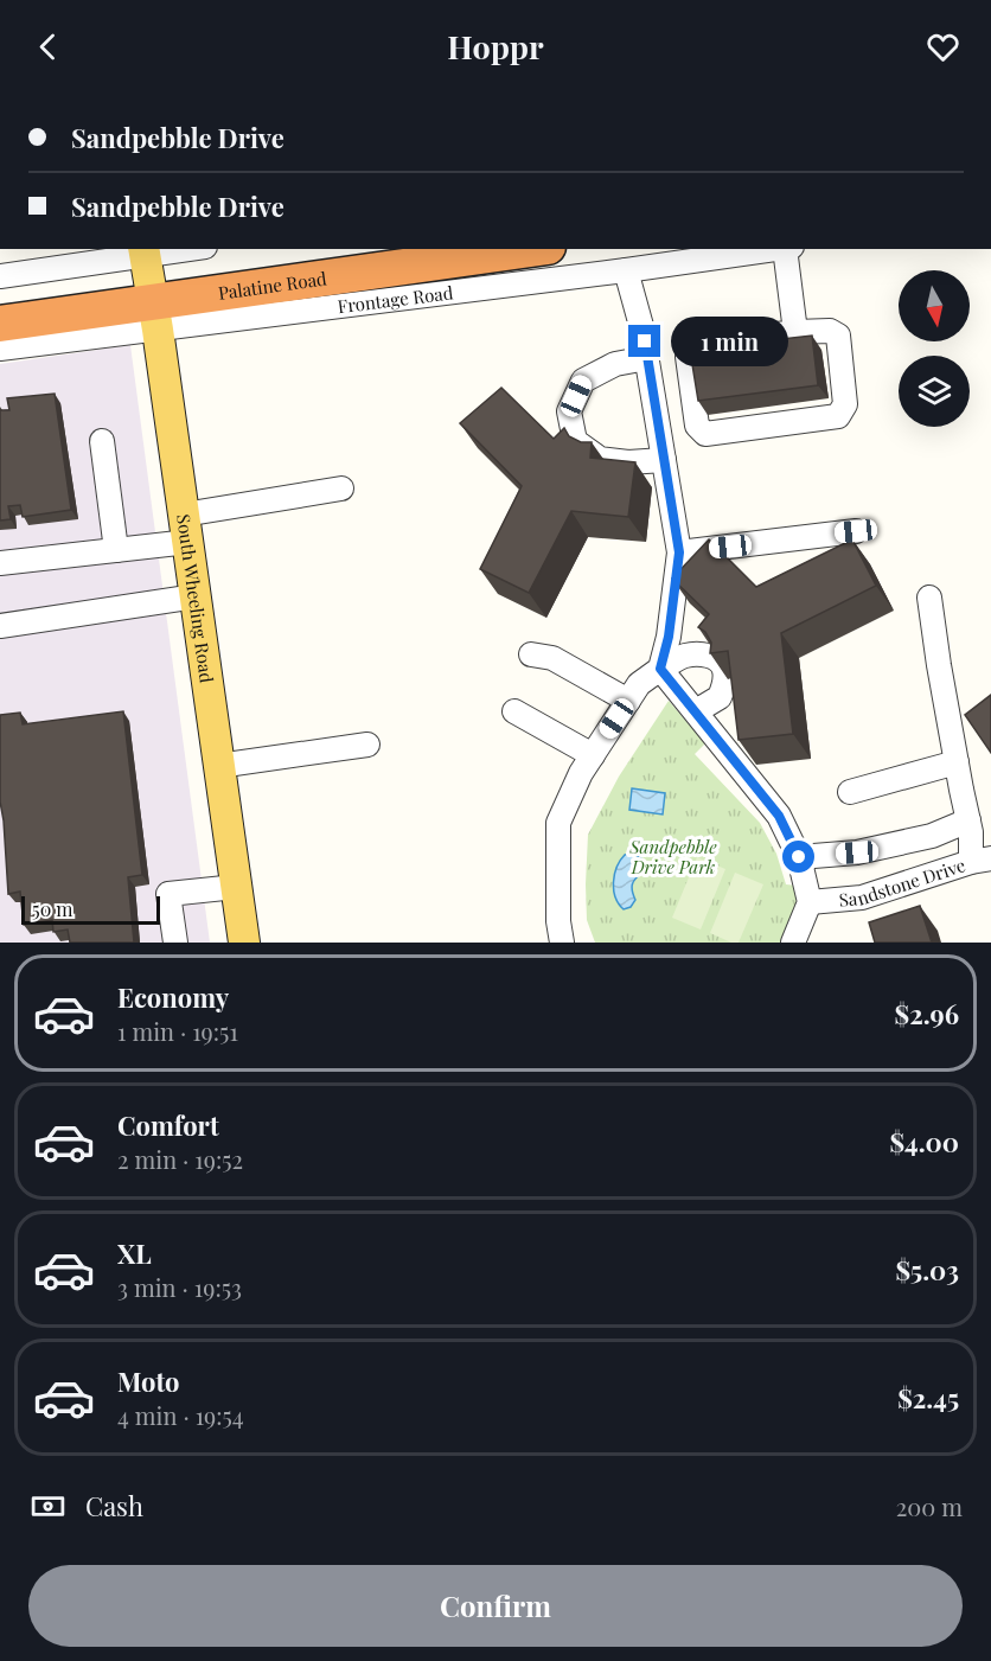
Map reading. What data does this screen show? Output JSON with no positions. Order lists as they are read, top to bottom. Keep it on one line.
{"streets":{"highway":["Palatine Road"],"main road":["South Wheeling Road"],"street":["Frontage Road","Sandstone Drive"]},"crossings":[["Palatine Road","Frontage Road"],["Palatine Road","South Wheeling Road"],["Frontage Road","South Wheeling Road"]],"parks":["Sandpebble Drive Park"],"scale_bar":"50 m","north":"bottom","page":{"header":"Hoppr","banner":["Sandpebble Drive","Sandpebble Drive"],"bubble":"1 min","scale":"50 m","list":[{"name":"Economy","note":"1 min · 19:51","value":"$2.96"},{"name":"Comfort","note":"2 min · 19:52","value":"$4.00"},{"name":"XL","note":"3 min · 19:53","value":"$5.03"},{"name":"Moto","note":"4 min · 19:54","value":"$2.45"}],"pay":["Cash","200 m"],"buttons":"Confirm"}}
